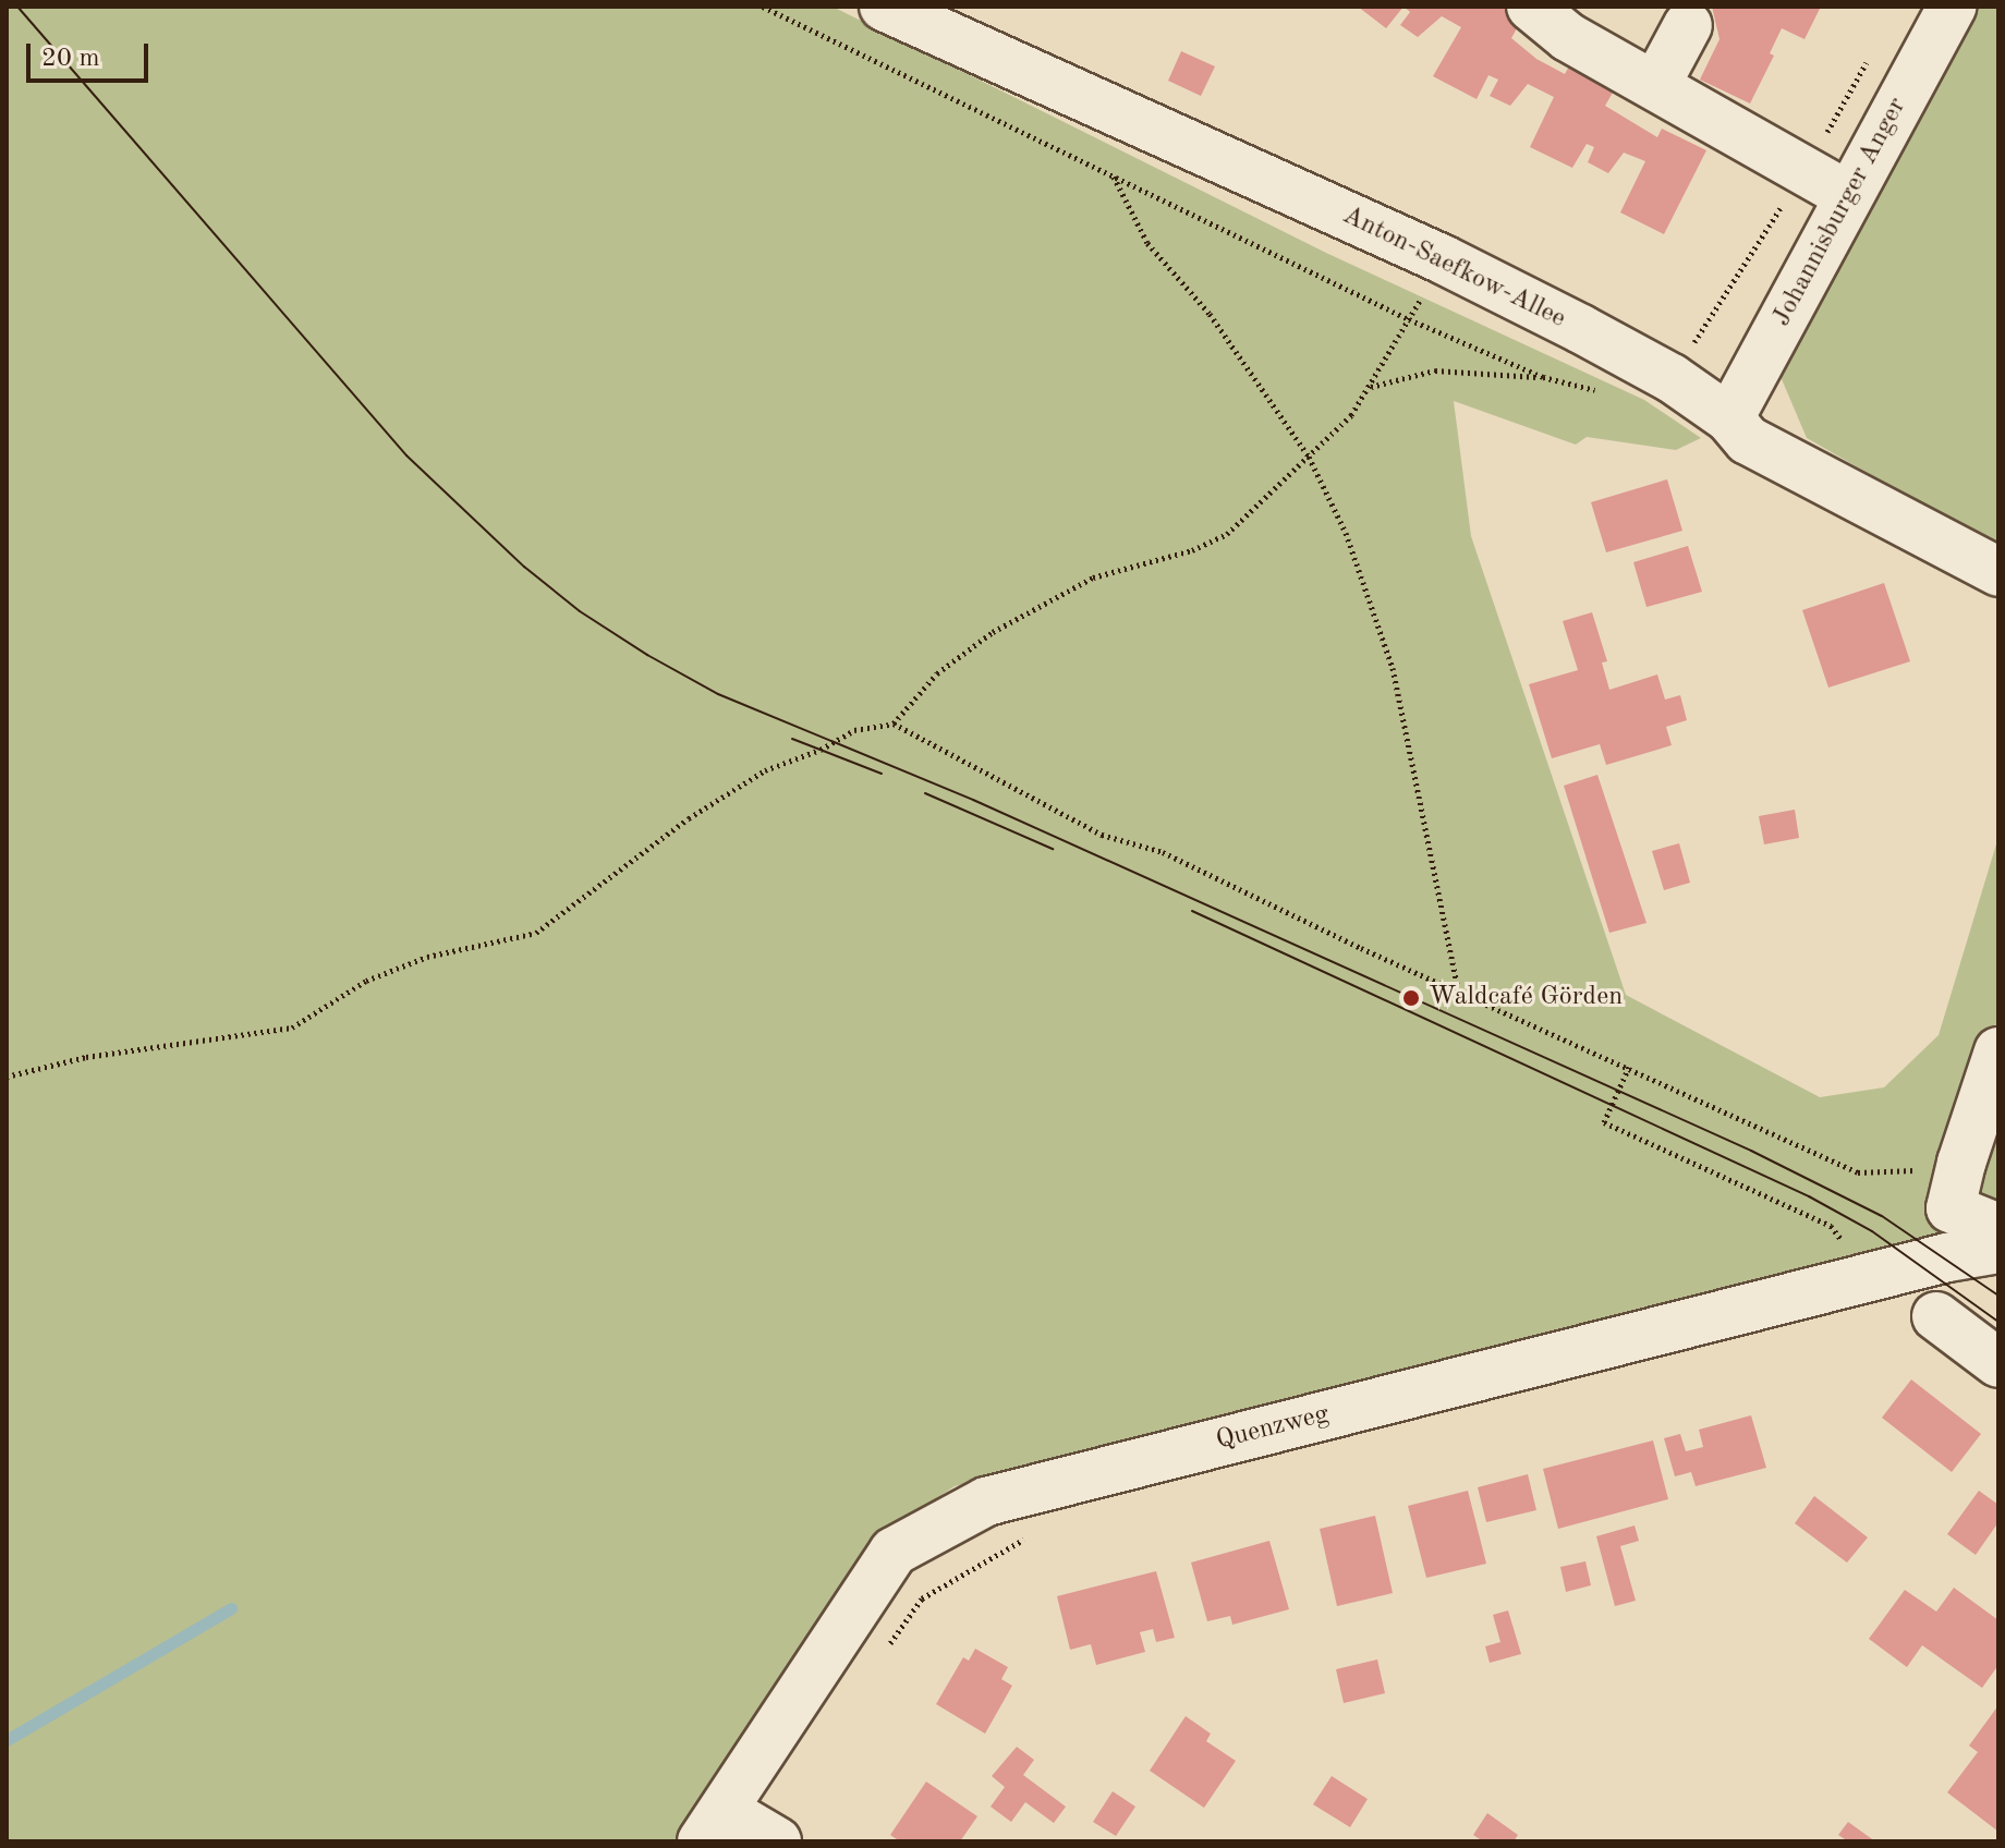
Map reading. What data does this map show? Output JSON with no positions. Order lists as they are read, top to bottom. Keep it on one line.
{"streets":{"street":["Johannisburger Anger","Anton-Saefkow-Allee","Quenzweg"]},"crossings":[["Johannisburger Anger","Anton-Saefkow-Allee"]],"places":["Waldcafé Görden"],"scale_bar":"20 m"}
